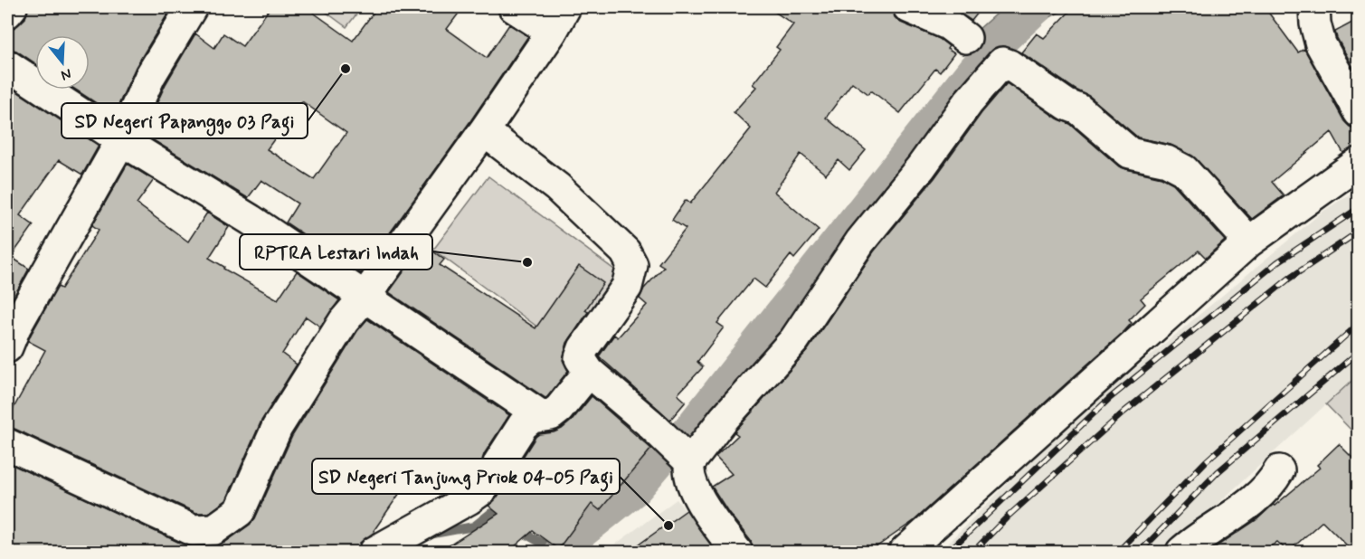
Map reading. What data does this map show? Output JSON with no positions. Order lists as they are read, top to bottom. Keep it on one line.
{"places":["SD Negeri Papanggo 03 Pagi","RPTRA Lestari Indah","SD Negeri Tanjung Priok 04-05 Pagi"],"north":"bottom"}
